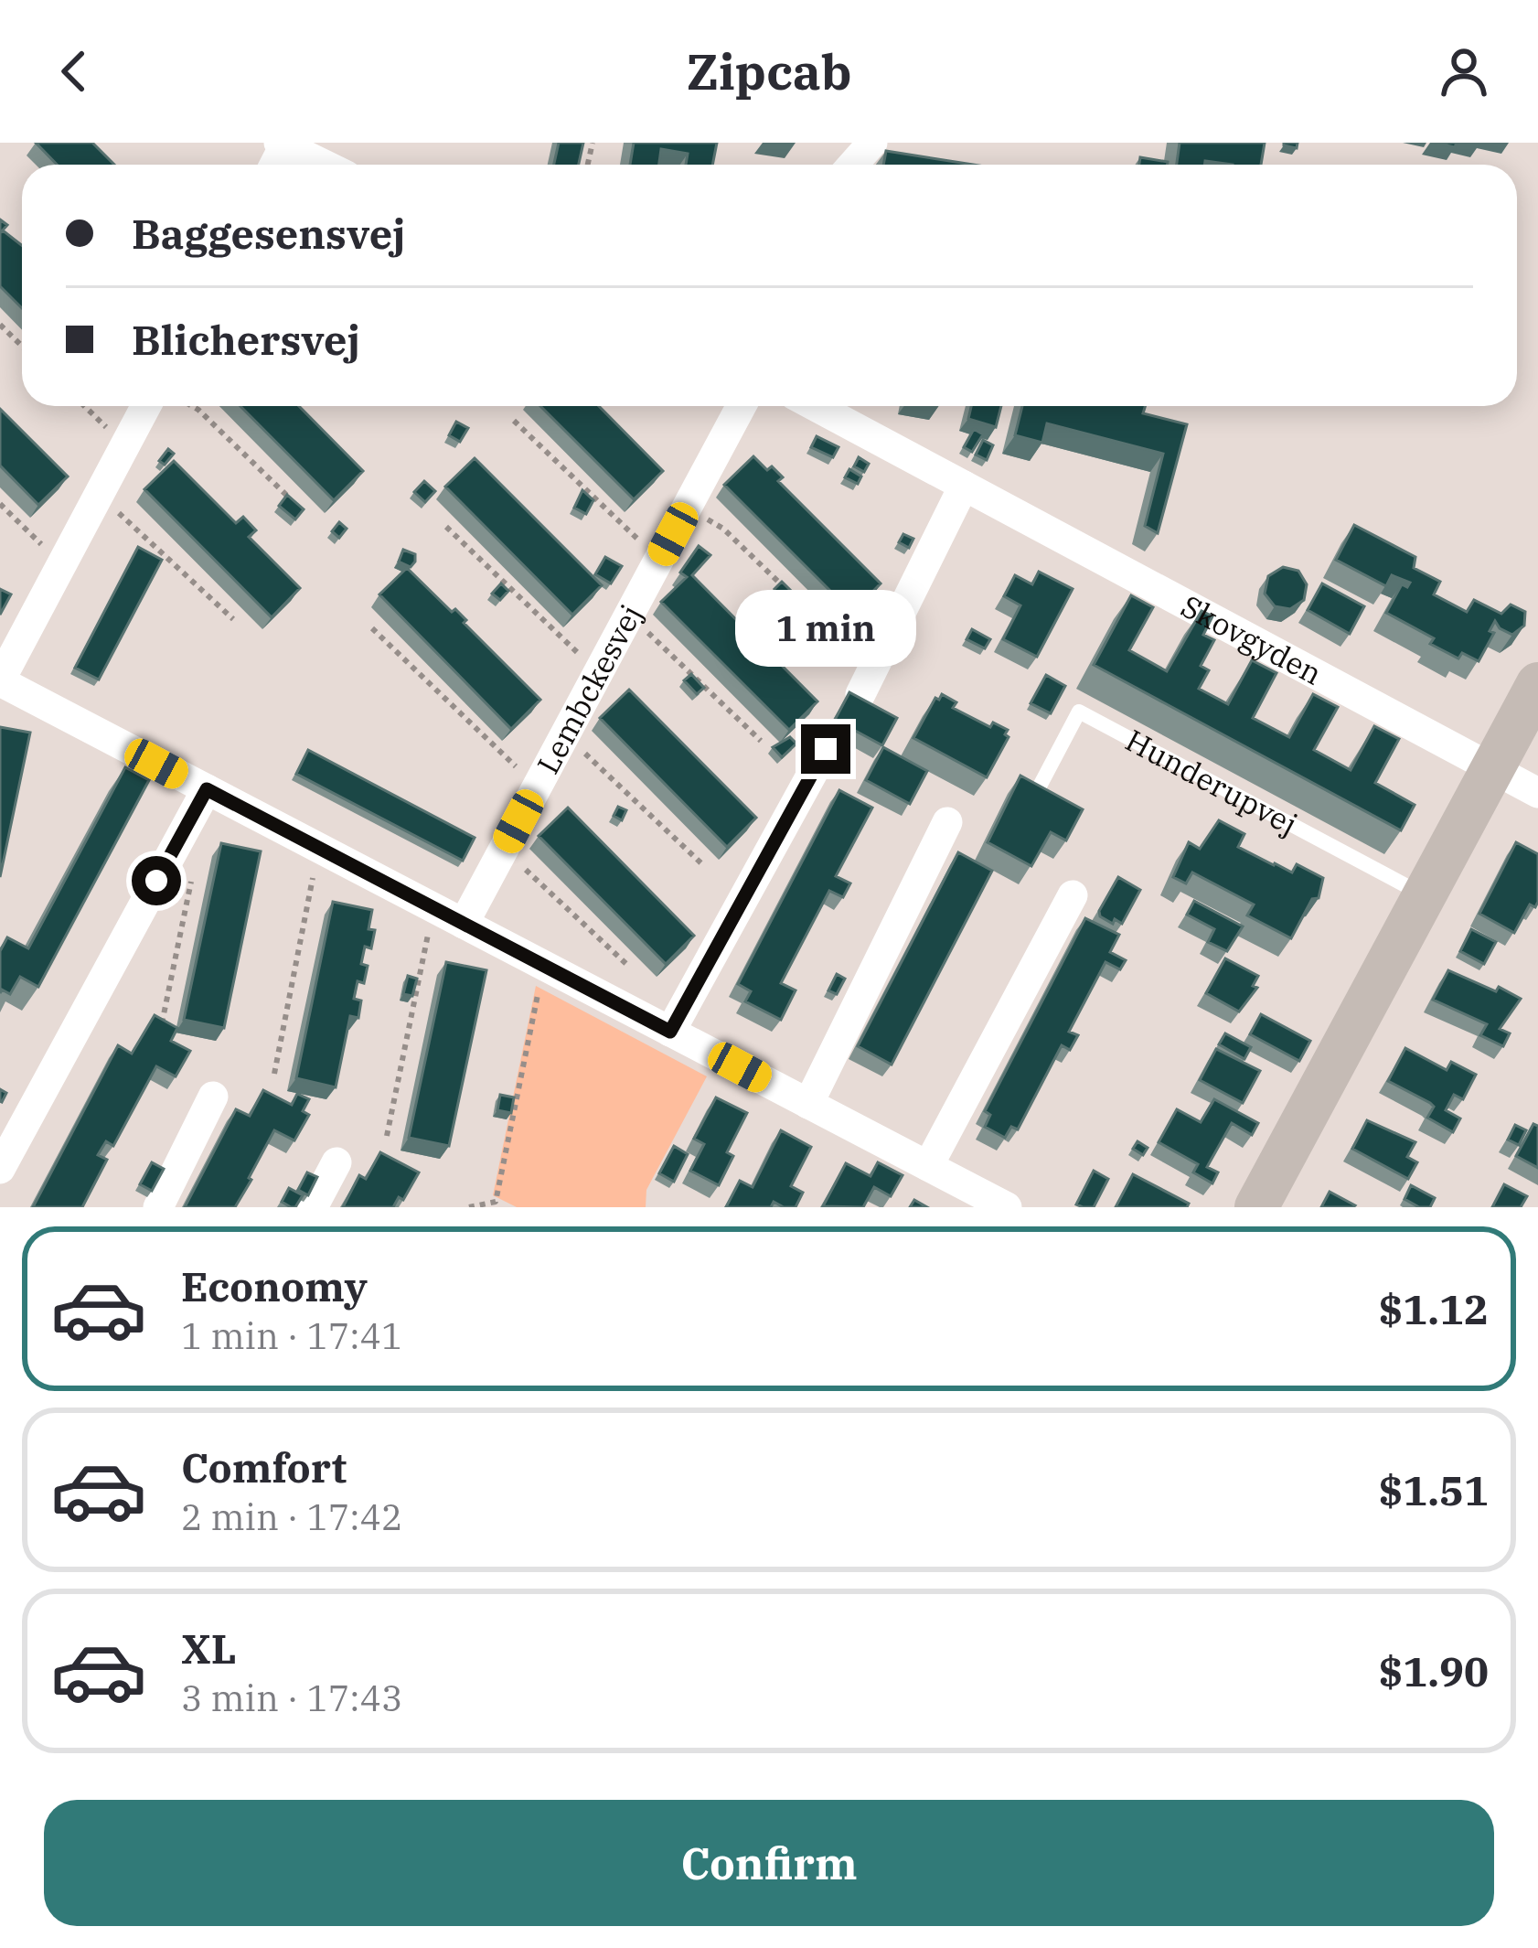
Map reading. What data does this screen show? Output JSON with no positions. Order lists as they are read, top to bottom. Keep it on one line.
{"streets":{"street":["Skovgyden","Lembckesvej"],"lane":["Hunderupvej"]},"page":{"header":"Zipcab","banner":["Baggesensvej","Blichersvej"],"bubble":"1 min","list":[{"name":"Economy","note":"1 min · 17:41","value":"$1.12"},{"name":"Comfort","note":"2 min · 17:42","value":"$1.51"},{"name":"XL","note":"3 min · 17:43","value":"$1.90"}],"buttons":"Confirm"}}
